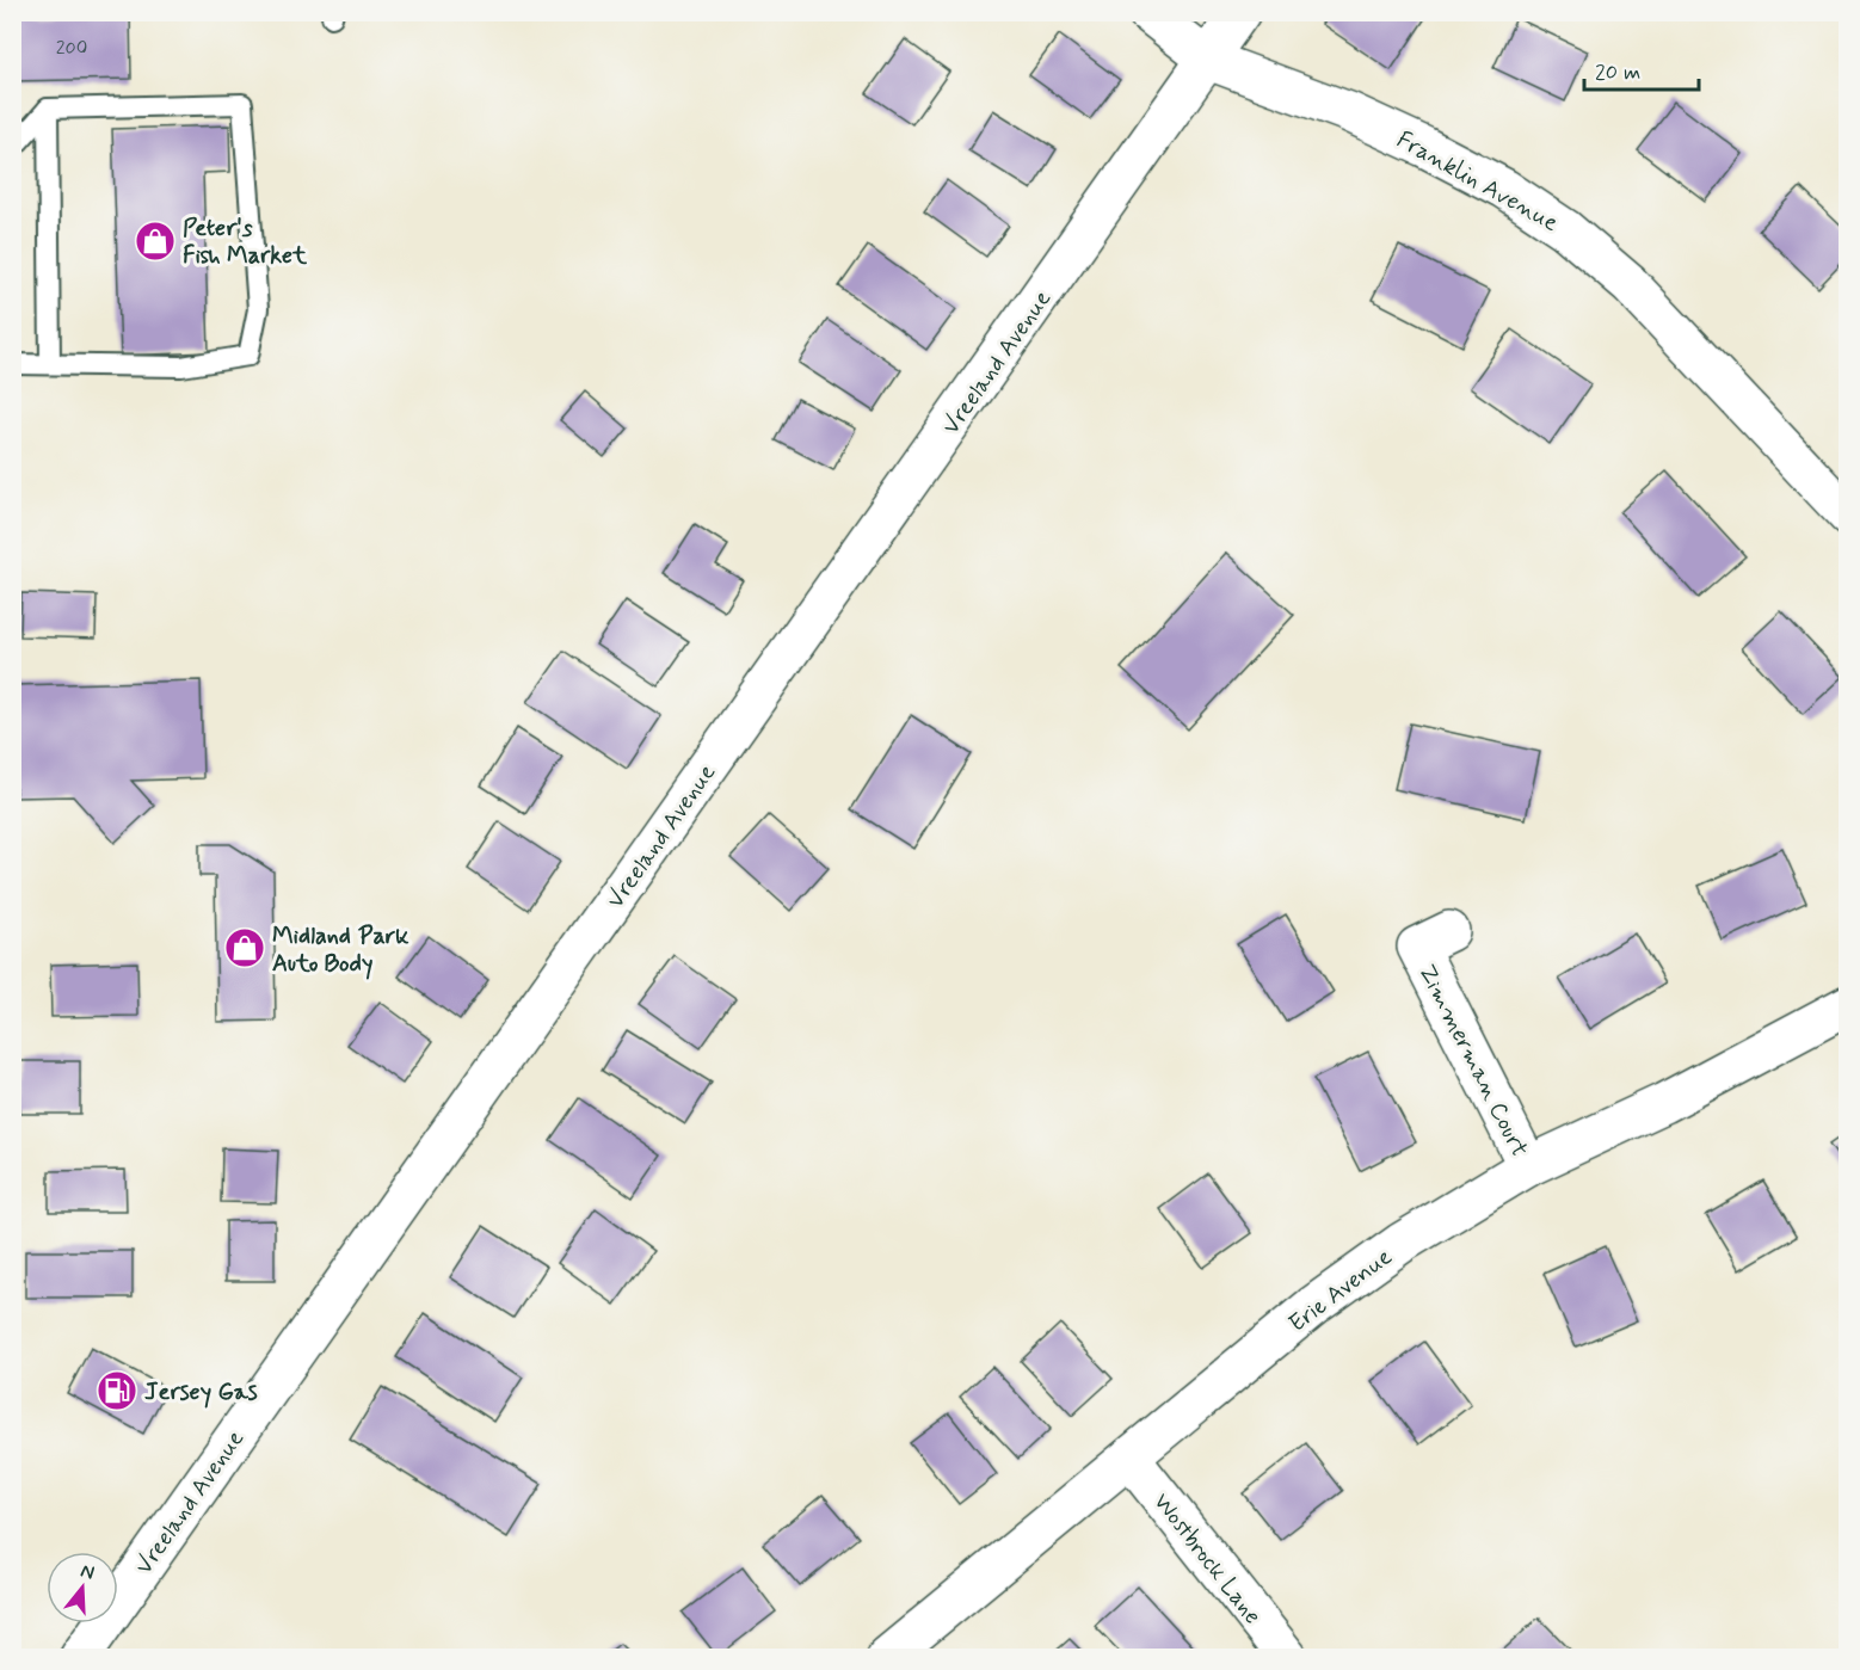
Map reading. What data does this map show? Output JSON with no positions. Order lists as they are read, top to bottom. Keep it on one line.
{"streets":{"street":["Franklin Avenue","Vreeland Avenue","Zimmerman Court","Erie Avenue","Wostbrock Lane"]},"crossings":[["Franklin Avenue","Vreeland Avenue"],["Zimmerman Court","Erie Avenue"],["Erie Avenue","Wostbrock Lane"]],"places":{"shop":["Peter's Fish Market","Midland Park Auto Body"],"fuel station":["Jersey Gas"]},"house_numbers":["200"],"scale_bar":"20 m","north":"top"}
